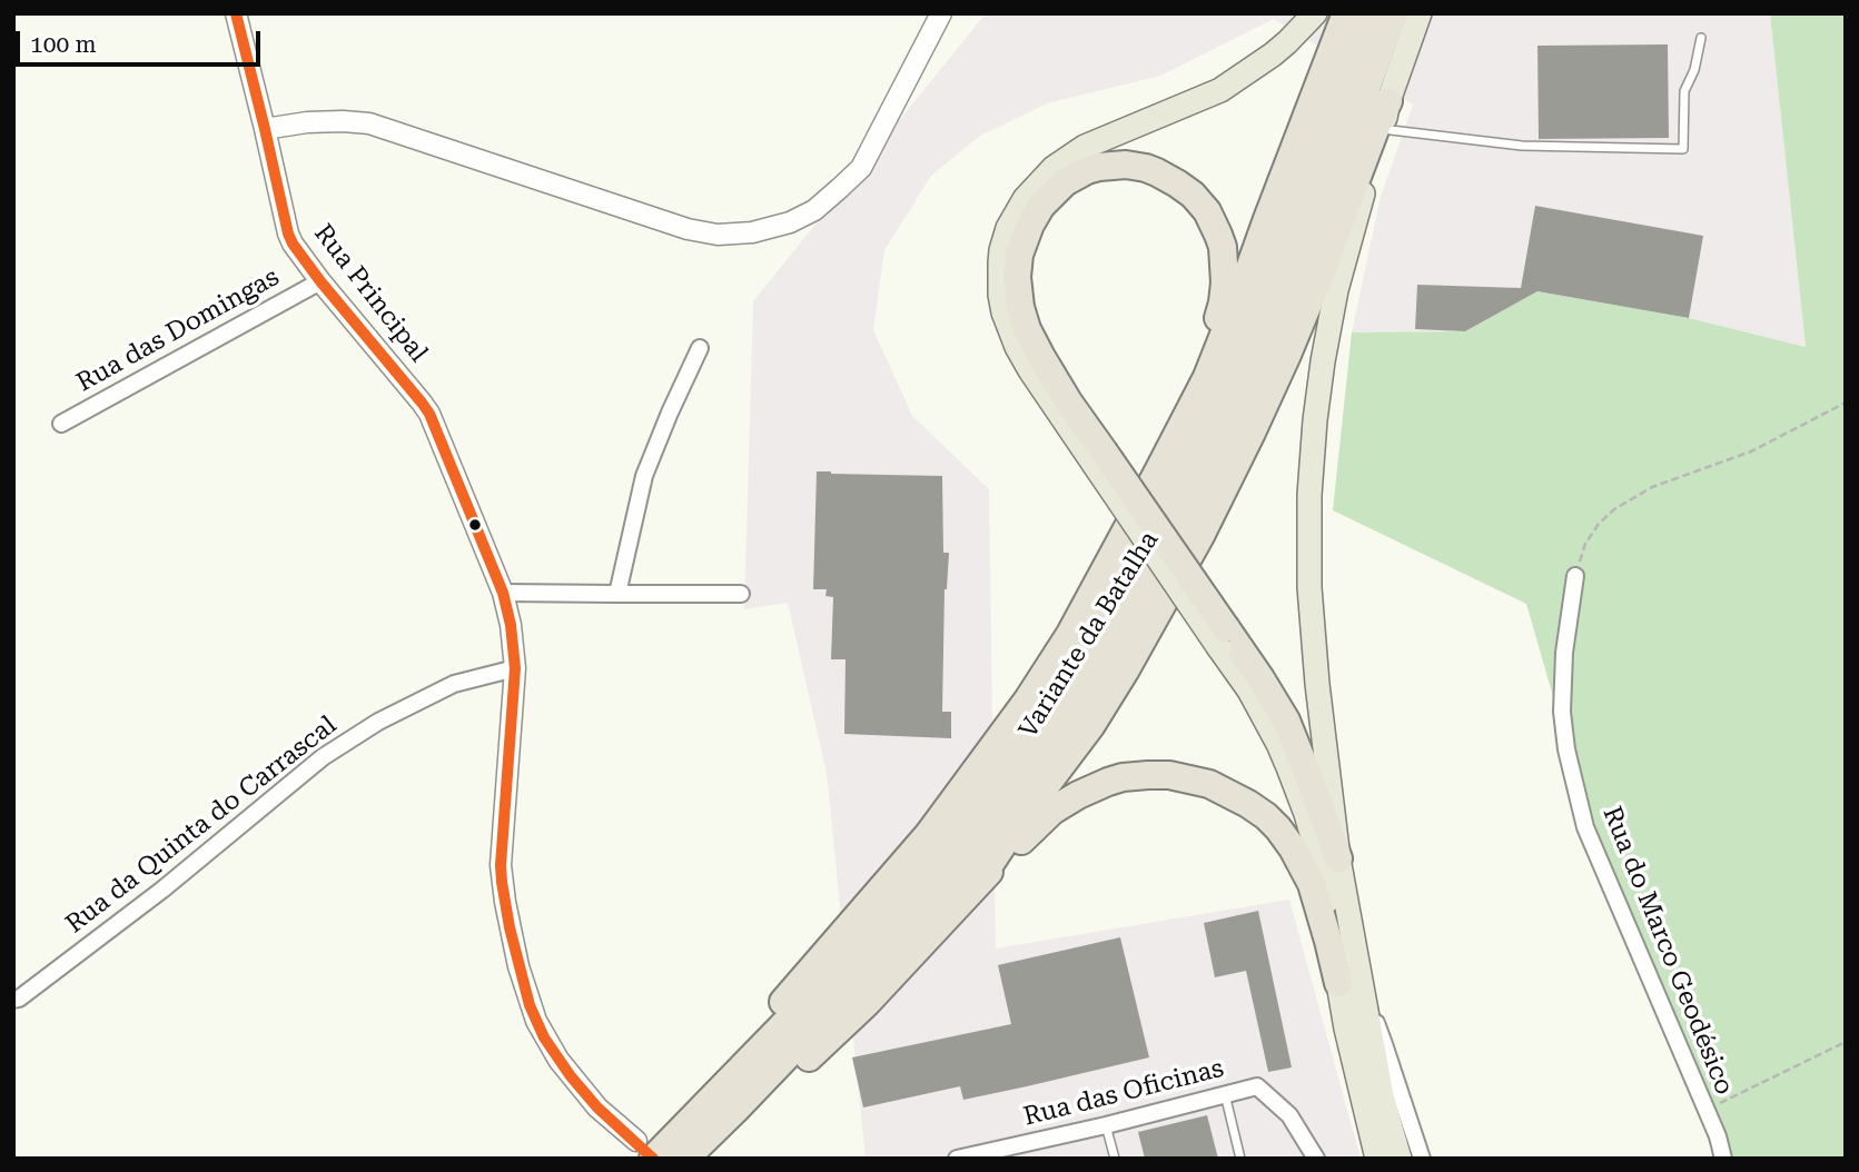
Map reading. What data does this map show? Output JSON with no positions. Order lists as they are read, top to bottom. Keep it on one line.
{"streets":{"highway":["Variante da Batalha"],"street":["Rua Principal","Rua das Domingas","Rua da Quinta do Carrascal","Rua do Marco Geodésico","Rua das Oficinas"]},"crossings":[["Rua Principal","Rua das Domingas"],["Rua Principal","Variante da Batalha"],["Rua Principal","Rua da Quinta do Carrascal"]],"scale_bar":"100 m"}
